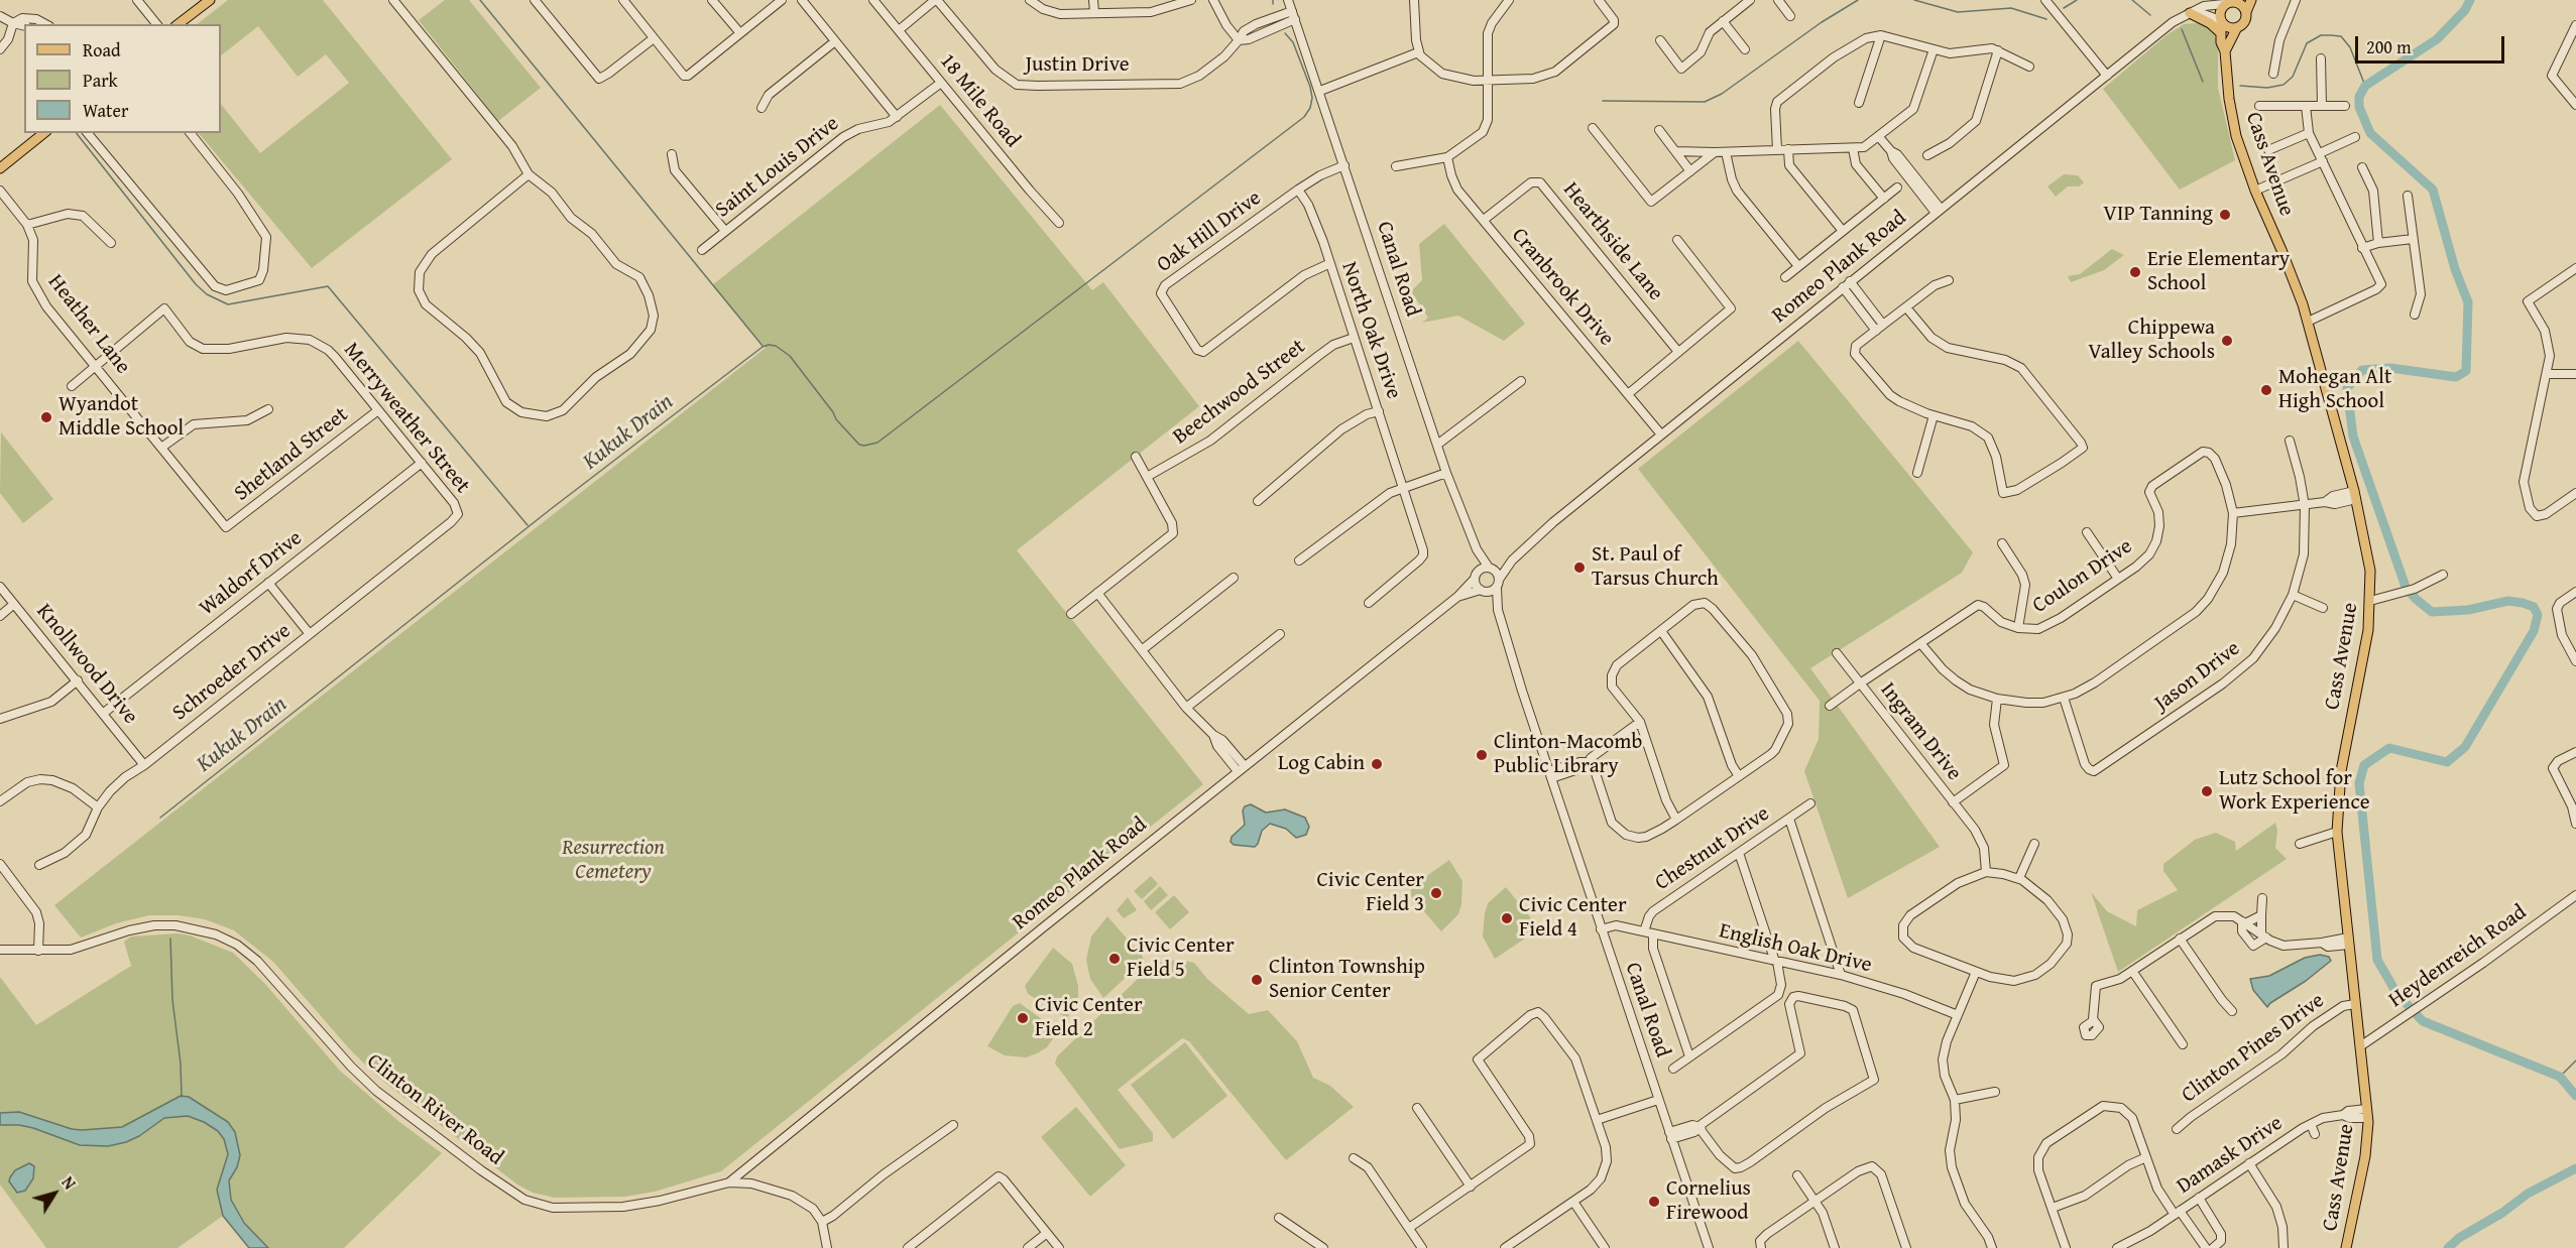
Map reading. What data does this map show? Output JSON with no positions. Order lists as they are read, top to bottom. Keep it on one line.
{"streets":{"main road":["Cass Avenue"],"street":["Justin Drive","18 Mile Road","Saint Louis Drive","Oak Hill Drive","Hearthside Lane","Romeo Plank Road","Canal Road","Cranbrook Drive","Heather Lane","North Oak Drive","Beechwood Street","Merryweather Street","Shetland Street","Waldorf Drive","Coulon Drive","Knollwood Drive","Schroeder Drive","Jason Drive","Ingram Drive","Chestnut Drive","English Oak Drive","Heydenreich Road","Clinton Pines Drive","Clinton River Road","Damask Drive"]},"crossings":[["Justin Drive","Canal Road"],["18 Mile Road","Saint Louis Drive"],["Cass Avenue","Romeo Plank Road"],["Cass Avenue","Heydenreich Road"],["Cass Avenue","Clinton Pines Drive"],["Cass Avenue","Damask Drive"],["Oak Hill Drive","Canal Road"],["Oak Hill Drive","North Oak Drive"],["Hearthside Lane","Cranbrook Drive"],["Romeo Plank Road","Canal Road"],["Romeo Plank Road","Cranbrook Drive"],["Romeo Plank Road","Clinton River Road"],["Canal Road","English Oak Drive"],["Heather Lane","Merryweather Street"],["Heather Lane","Shetland Street"],["North Oak Drive","Beechwood Street"],["Merryweather Street","Shetland Street"],["Merryweather Street","Waldorf Drive"],["Merryweather Street","Schroeder Drive"],["Waldorf Drive","Knollwood Drive"],["Coulon Drive","Ingram Drive"],["Knollwood Drive","Schroeder Drive"],["Chestnut Drive","English Oak Drive"]],"water":["Kukuk Drain"],"parks":["Resurrection Cemetery"],"places":["VIP Tanning","Erie Elementary School","Chippewa Valley Schools","Mohegan Alt High School","Wyandot Middle School","St. Paul of Tarsus Church","Clinton-Macomb Public Library","Log Cabin","Lutz School for Work Experience","Civic Center Field 3","Civic Center Field 4","Civic Center Field 5","Clinton Township Senior Center","Civic Center Field 2","Cornelius Firewood"],"legend":["Road","Park","Water"],"scale_bar":"200 m","north":"top right"}
